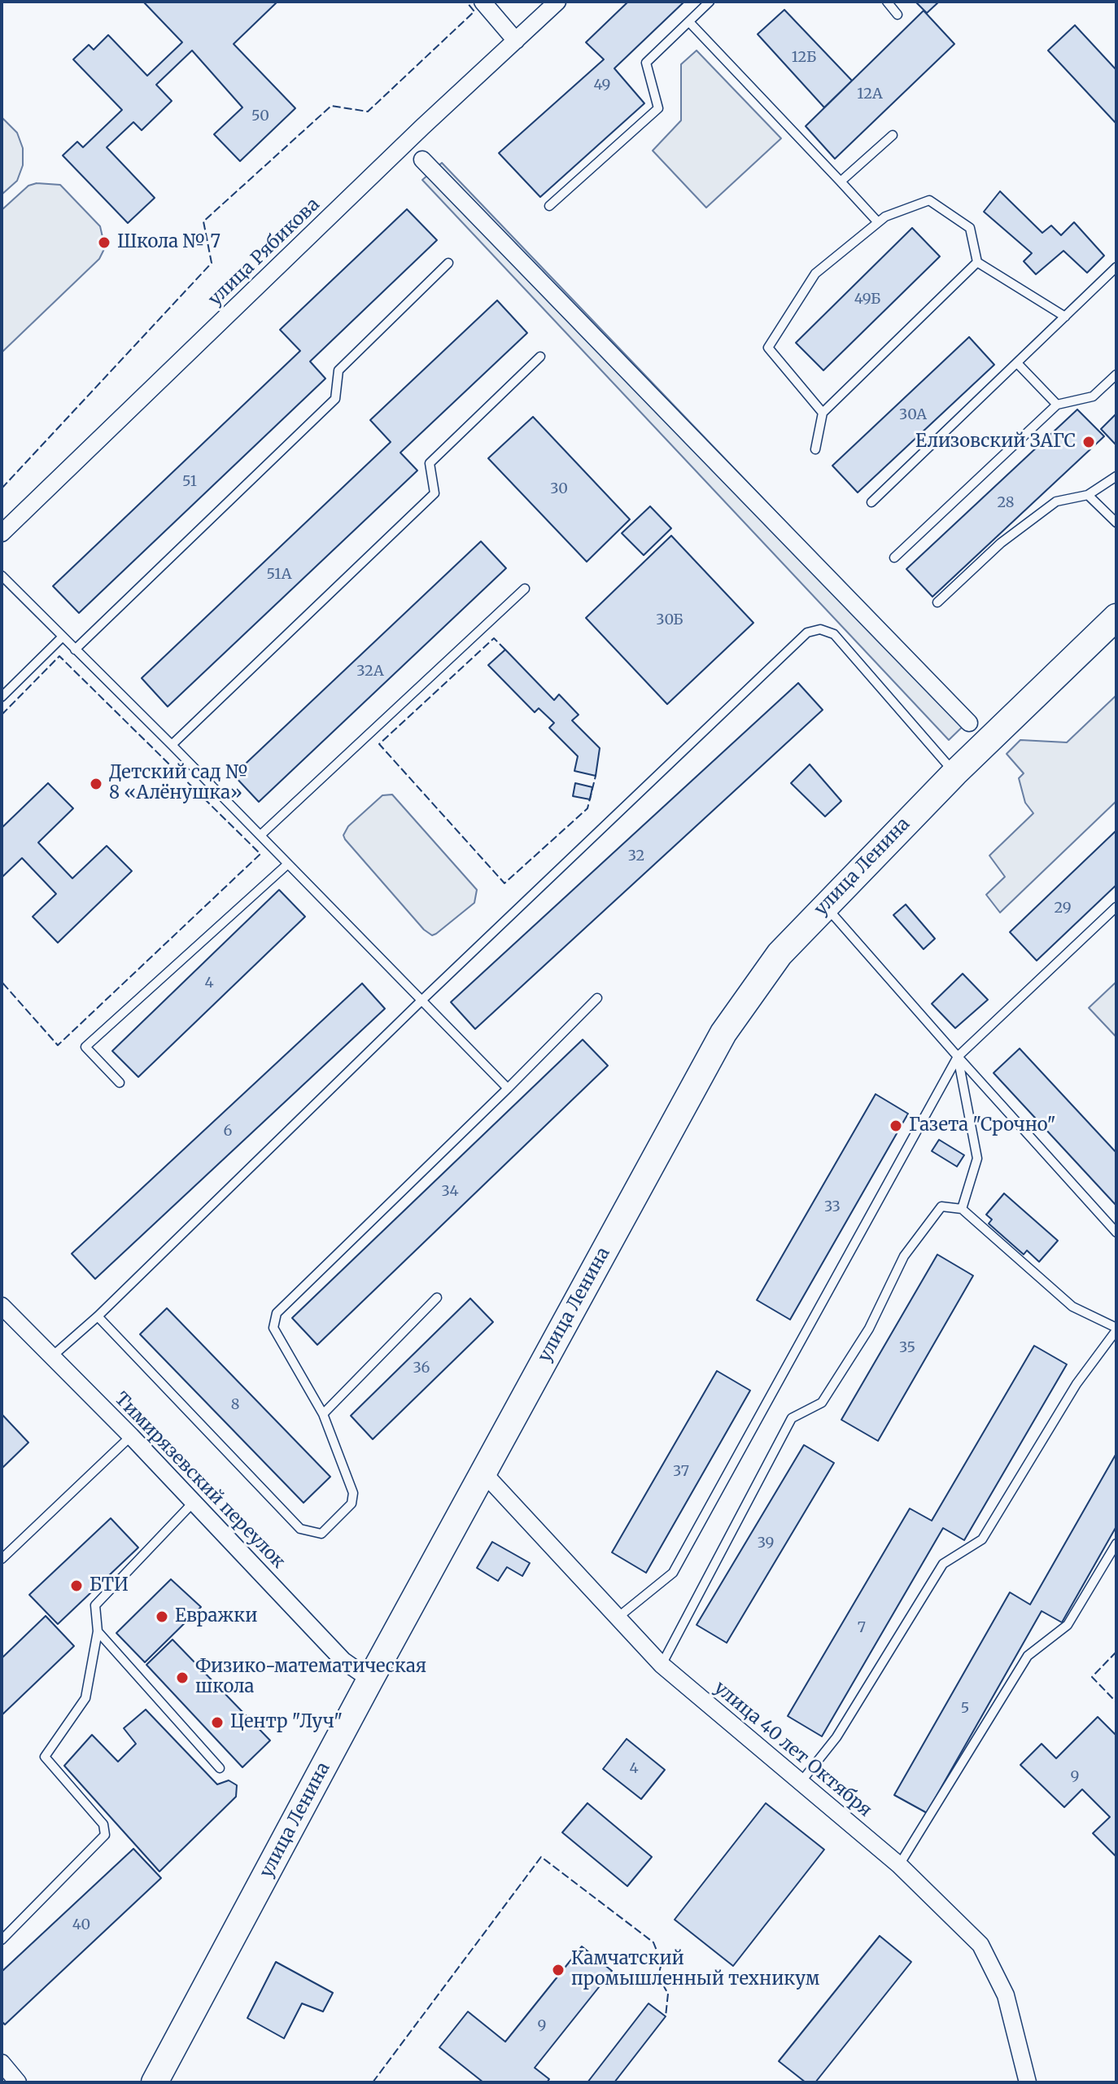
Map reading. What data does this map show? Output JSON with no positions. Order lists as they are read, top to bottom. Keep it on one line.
{"streets":{"main road":["улица Ленина"],"street":["улица Рябикова","Тимирязевский переулок","улица 40 лет Октября"]},"crossings":[["улица Ленина","Тимирязевский переулок"],["улица Ленина","улица 40 лет Октября"]],"places":["Школа № 7","Елизовский ЗАГС","Детский сад № 8 «Алёнушка»","Газета \"Срочно\"","БТИ","Евражки","Физико-математическая школа","Центр \"Луч\"","Камчатский промышленный техникум"],"house_numbers":["12Б","49","12А","50","49Б","30А","51","30","28","51А","30Б","32А","32","29","4","6","34","33","35","36","8","37","39","7","5","4","9","40","9"]}
